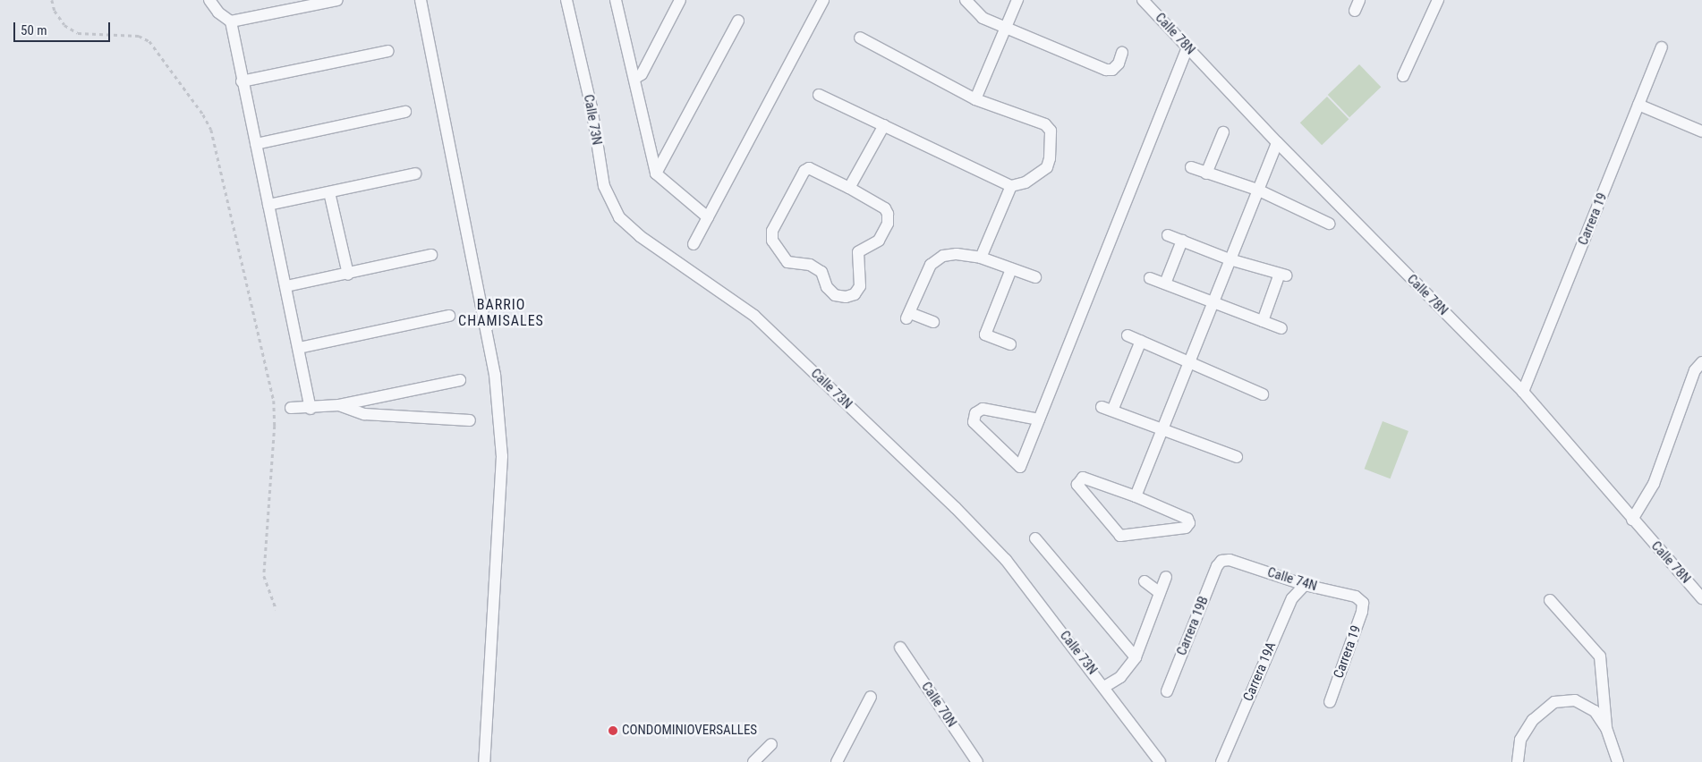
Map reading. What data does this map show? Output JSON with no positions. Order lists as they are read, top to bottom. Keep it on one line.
{"streets":{"street":["Calle 78N","Calle 73N","Carrera 19","Calle 74N","Carrera 19B","Carrera 19A","Calle 70N"]},"crossings":[["Calle 78N","Carrera 19"],["Carrera 19","Calle 74N"],["Calle 74N","Carrera 19B"],["Calle 74N","Carrera 19A"]],"districts":["BARRIO CHAMISALES"],"places":["CONDOMINIOVERSALLES"],"scale_bar":"50 m"}
